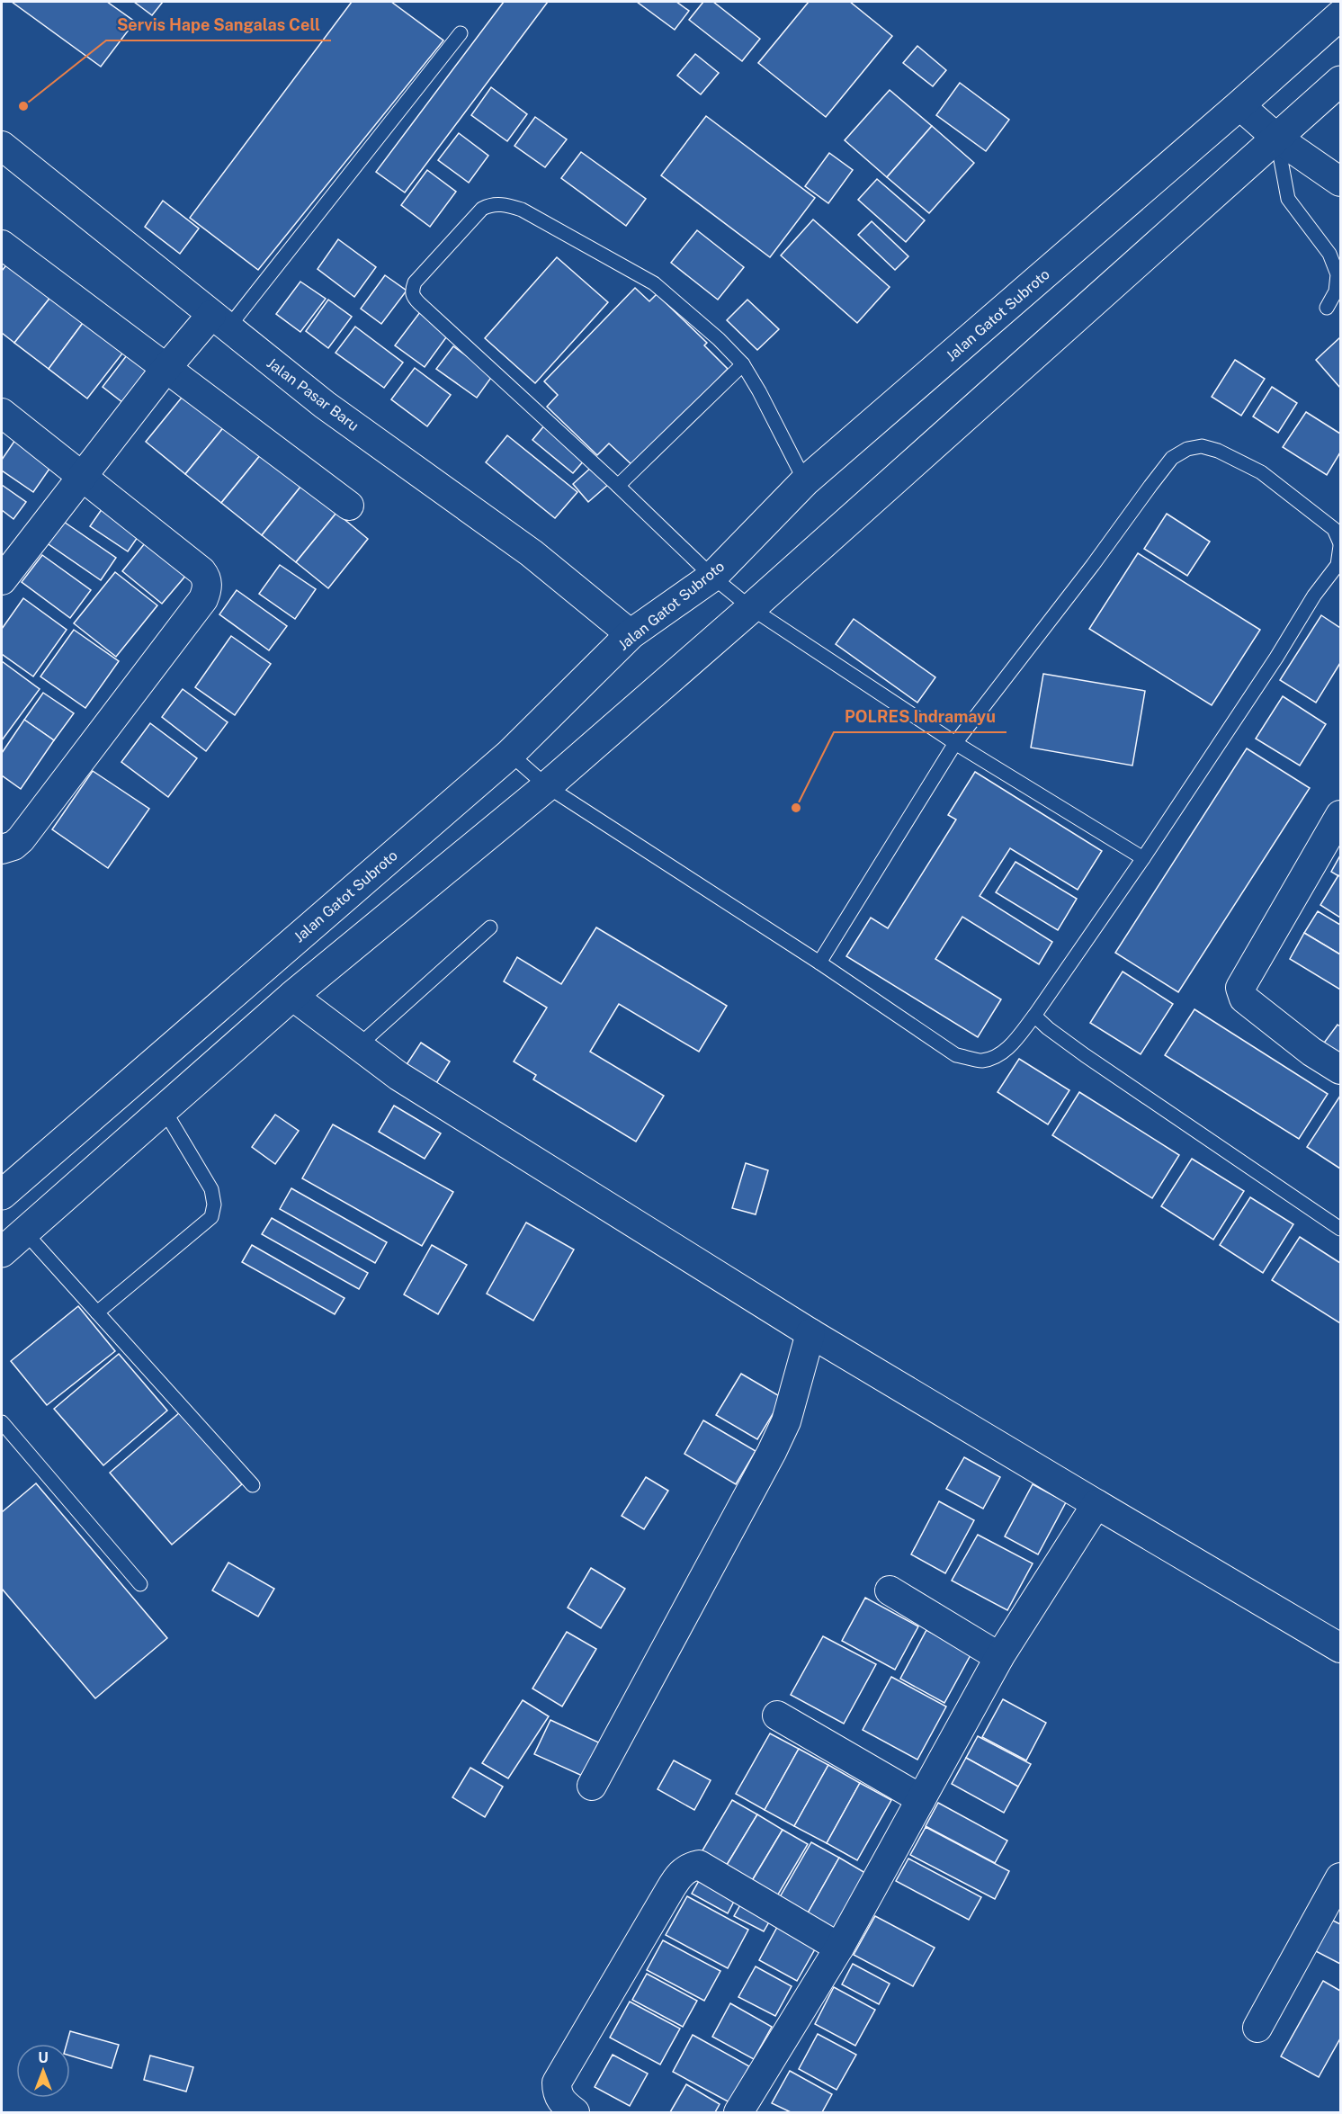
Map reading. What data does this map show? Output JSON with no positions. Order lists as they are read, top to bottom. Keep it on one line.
{"streets":{"street":["Jalan Gatot Subroto","Jalan Pasar Baru"]},"crossings":[["Jalan Gatot Subroto","Jalan Pasar Baru"]],"places":["Servis Hape Sangalas Cell","POLRES Indramayu"],"north":"top"}
